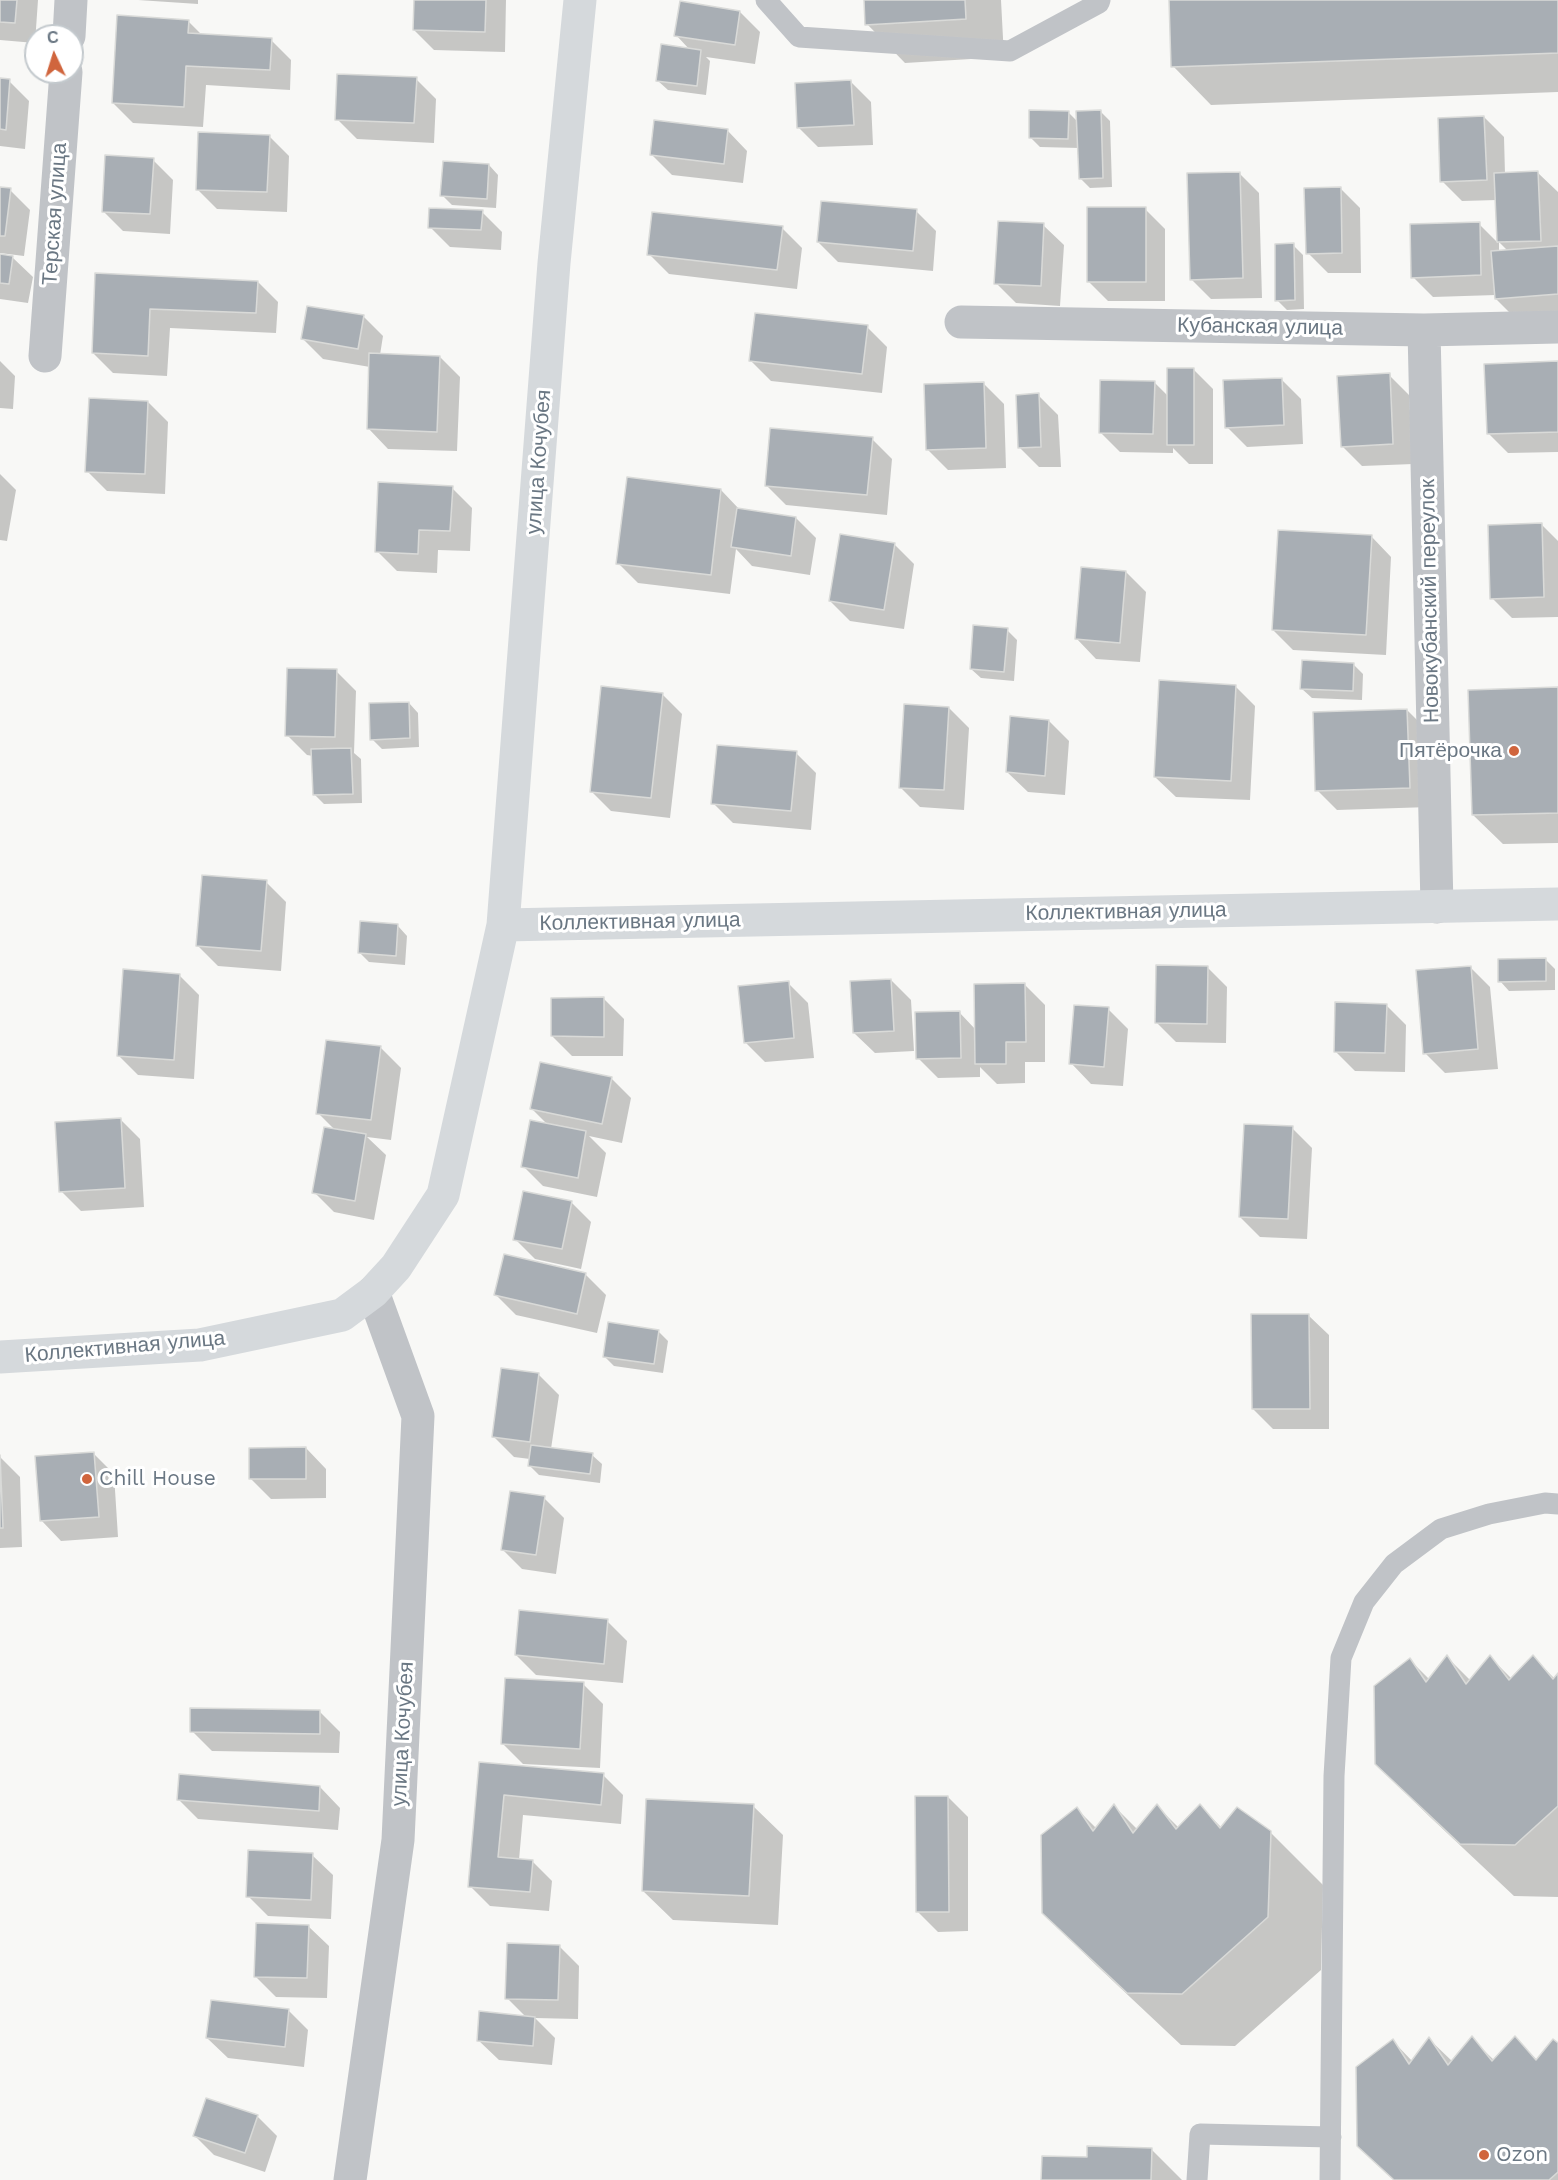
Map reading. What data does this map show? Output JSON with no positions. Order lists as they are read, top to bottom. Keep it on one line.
{"streets":{"street":["Терская улица","Кубанская улица","улица Кочубея","Новокубанский переулок","Коллективная улица"]},"crossings":[["Кубанская улица","Новокубанский переулок"],["улица Кочубея","Коллективная улица"],["Новокубанский переулок","Коллективная улица"]],"places":["Пятёрочка","Chill House","Ozon"],"north":"top"}
